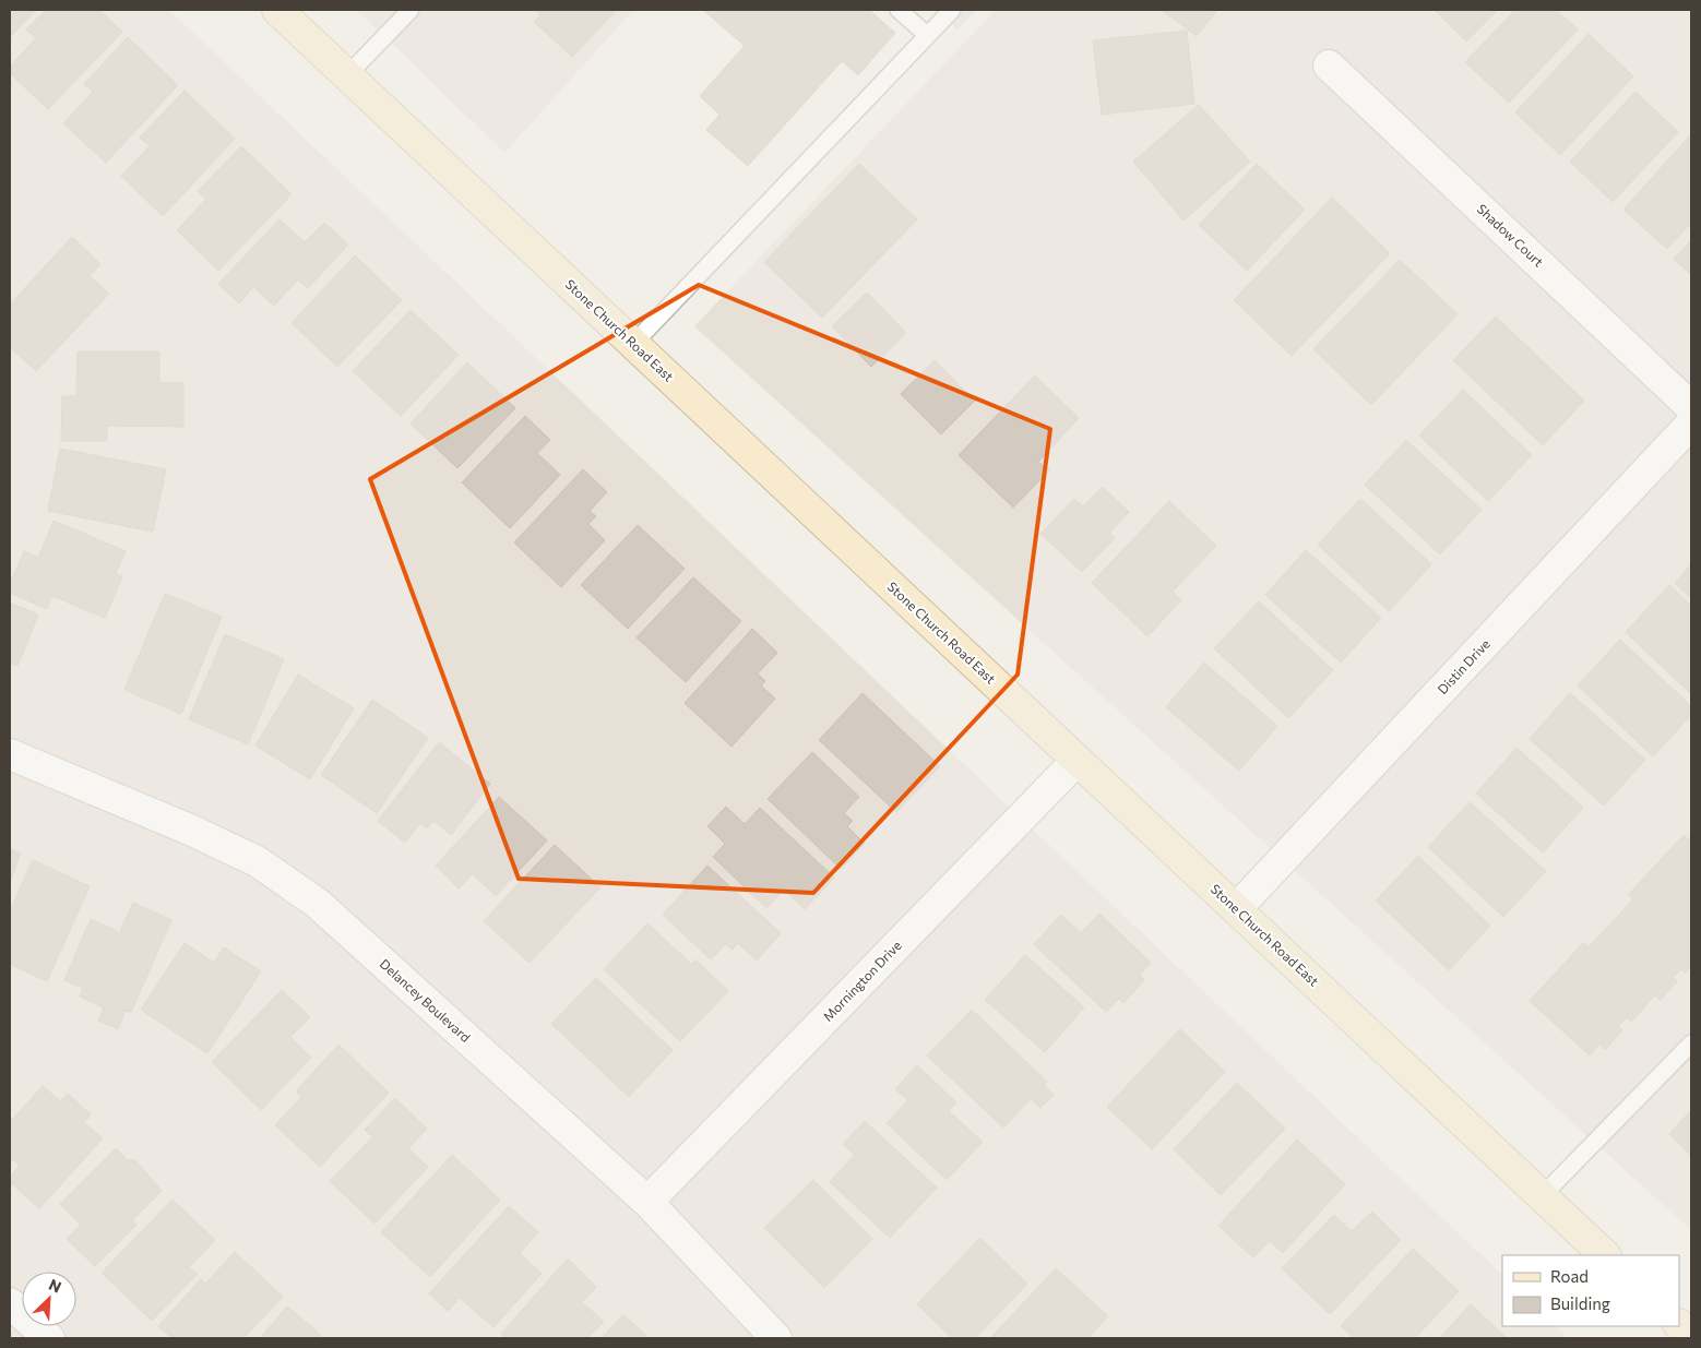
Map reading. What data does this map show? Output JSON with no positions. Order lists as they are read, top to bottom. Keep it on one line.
{"streets":{"main road":["Stone Church Road East"],"street":["Shadow Court","Distin Drive","Mornington Drive","Delancey Boulevard"]},"crossings":[["Stone Church Road East","Distin Drive"],["Stone Church Road East","Mornington Drive"],["Mornington Drive","Delancey Boulevard"]],"legend":["Road","Building"],"north":"top right"}
